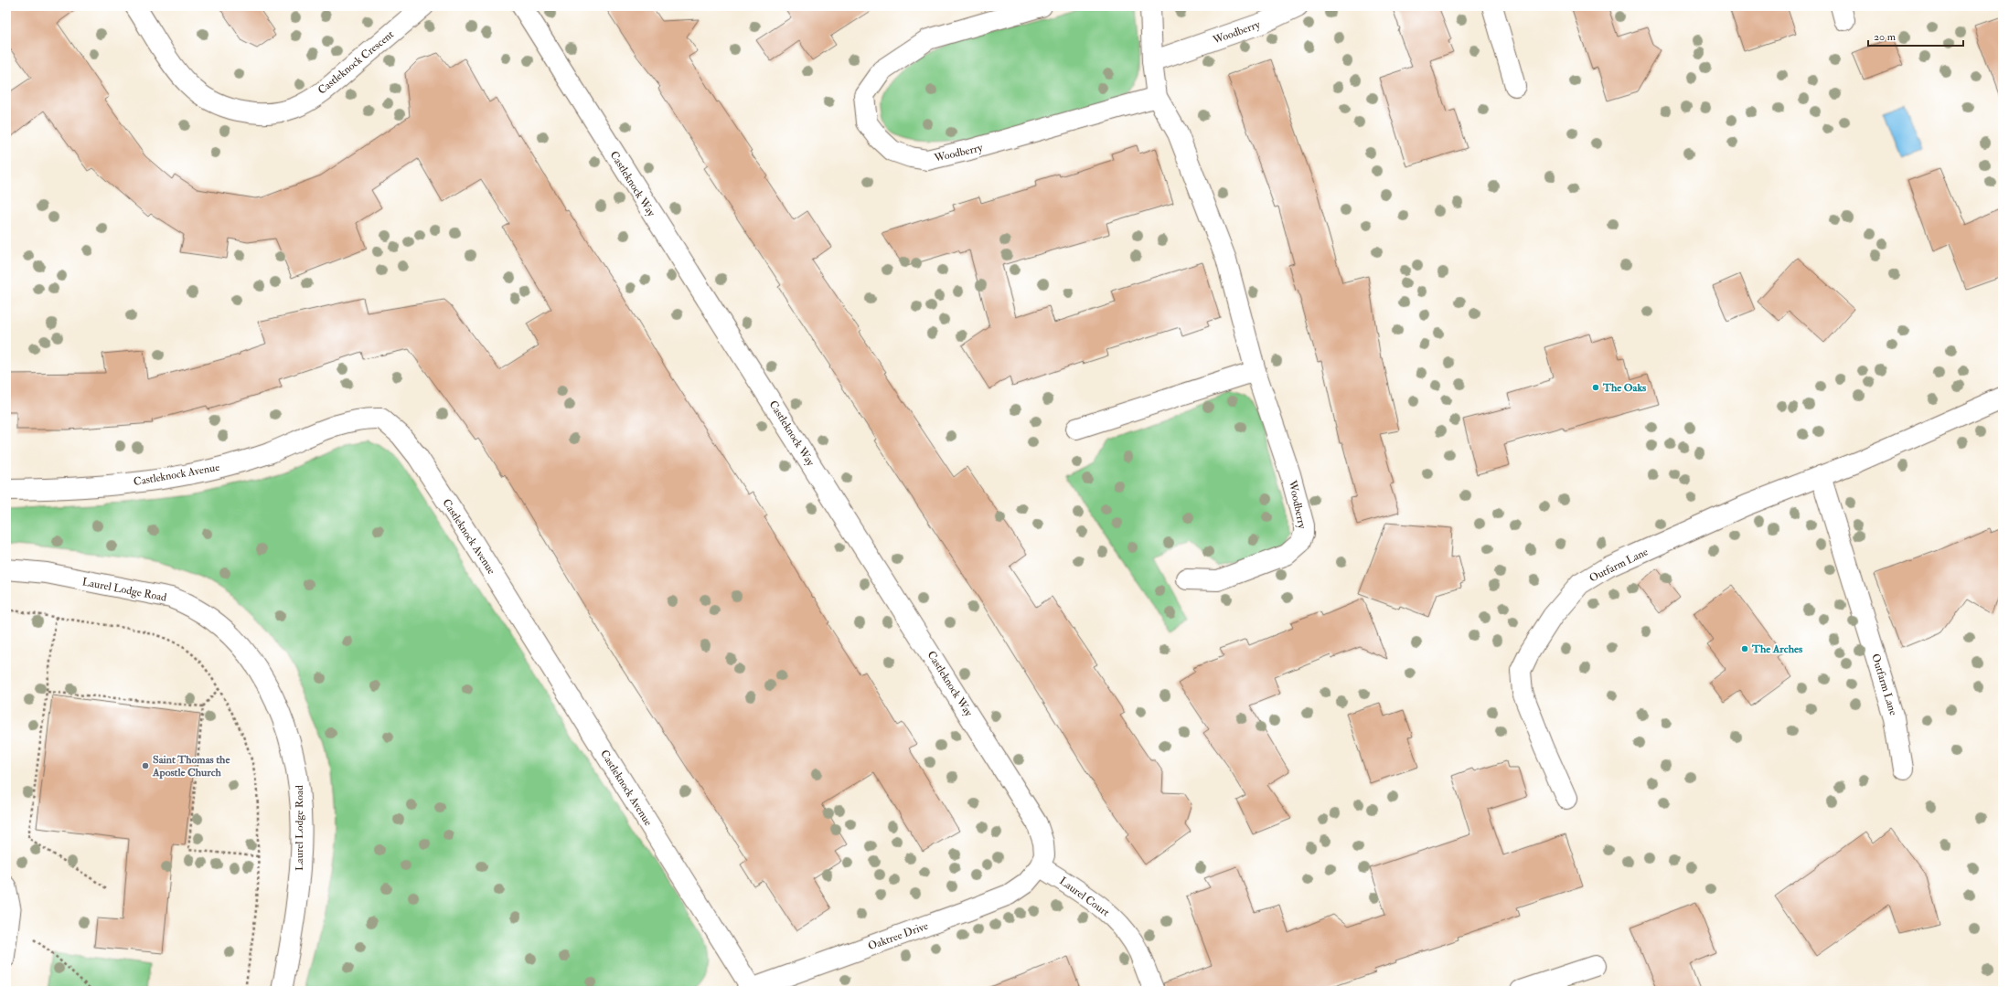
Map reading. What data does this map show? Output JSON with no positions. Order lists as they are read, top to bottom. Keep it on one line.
{"streets":{"street":["Woodberry","Castleknock Crescent","Castleknock Way","Castleknock Avenue","Outfarm Lane","Laurel Lodge Road","Laurel Court","Oaktree Drive"]},"crossings":[["Castleknock Way","Laurel Court"],["Castleknock Way","Oaktree Drive"],["Castleknock Avenue","Oaktree Drive"],["Laurel Court","Oaktree Drive"]],"places":["The Oaks","The Arches","Saint Thomas the Apostle Church"],"scale_bar":"20 m"}
